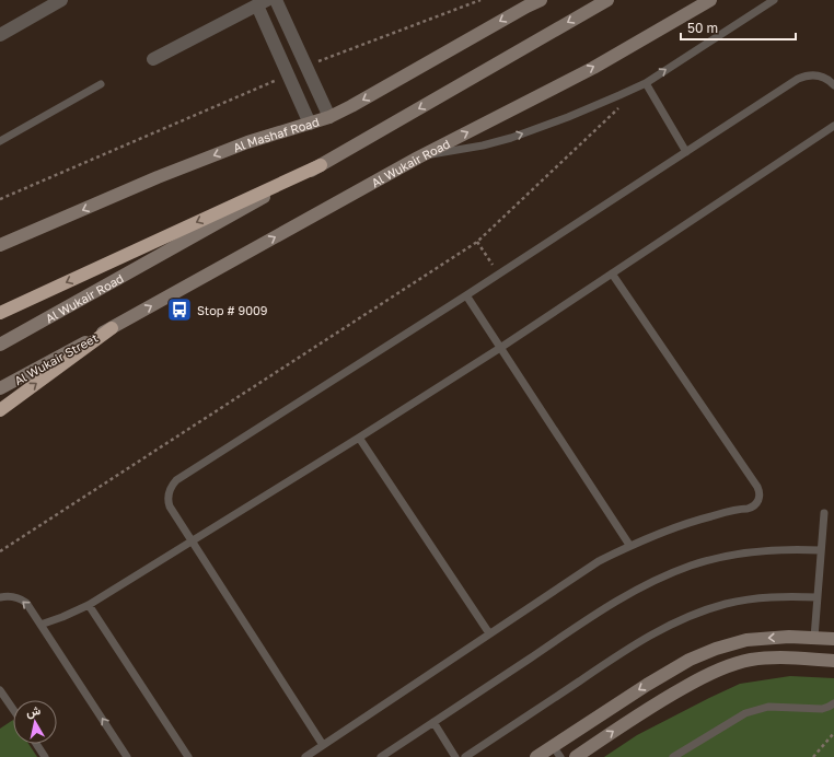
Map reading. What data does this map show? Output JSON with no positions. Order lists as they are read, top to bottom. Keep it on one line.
{"streets":{"main road":["Al Mashaf Road","Al Wukair Road","Al Wukair Street"]},"crossings":[["Al Wukair Road","Al Wukair Street"]],"one_way":["Al Mashaf Road"],"places":{"bus stop":["Stop # 9009"]},"scale_bar":"50 m","north":"top"}
